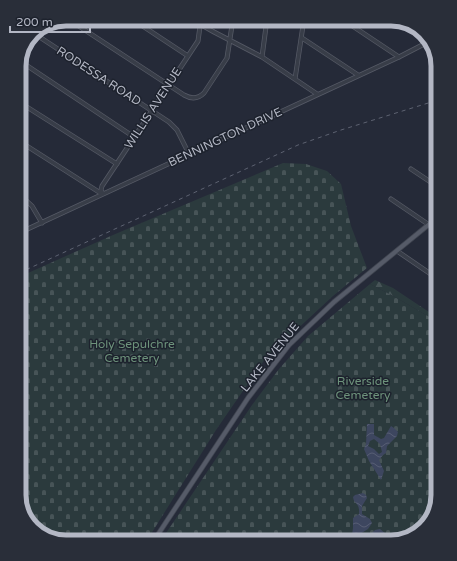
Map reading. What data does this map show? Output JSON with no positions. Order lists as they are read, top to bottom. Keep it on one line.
{"streets":{"main road":["LAKE AVENUE"],"street":["RODESSA ROAD","WILLIS AVENUE","BENNINGTON DRIVE"]},"crossings":[["RODESSA ROAD","WILLIS AVENUE"],["RODESSA ROAD","BENNINGTON DRIVE"],["WILLIS AVENUE","BENNINGTON DRIVE"]],"parks":["Holy Sepulchre Cemetery","Riverside Cemetery"],"scale_bar":"200 m"}
